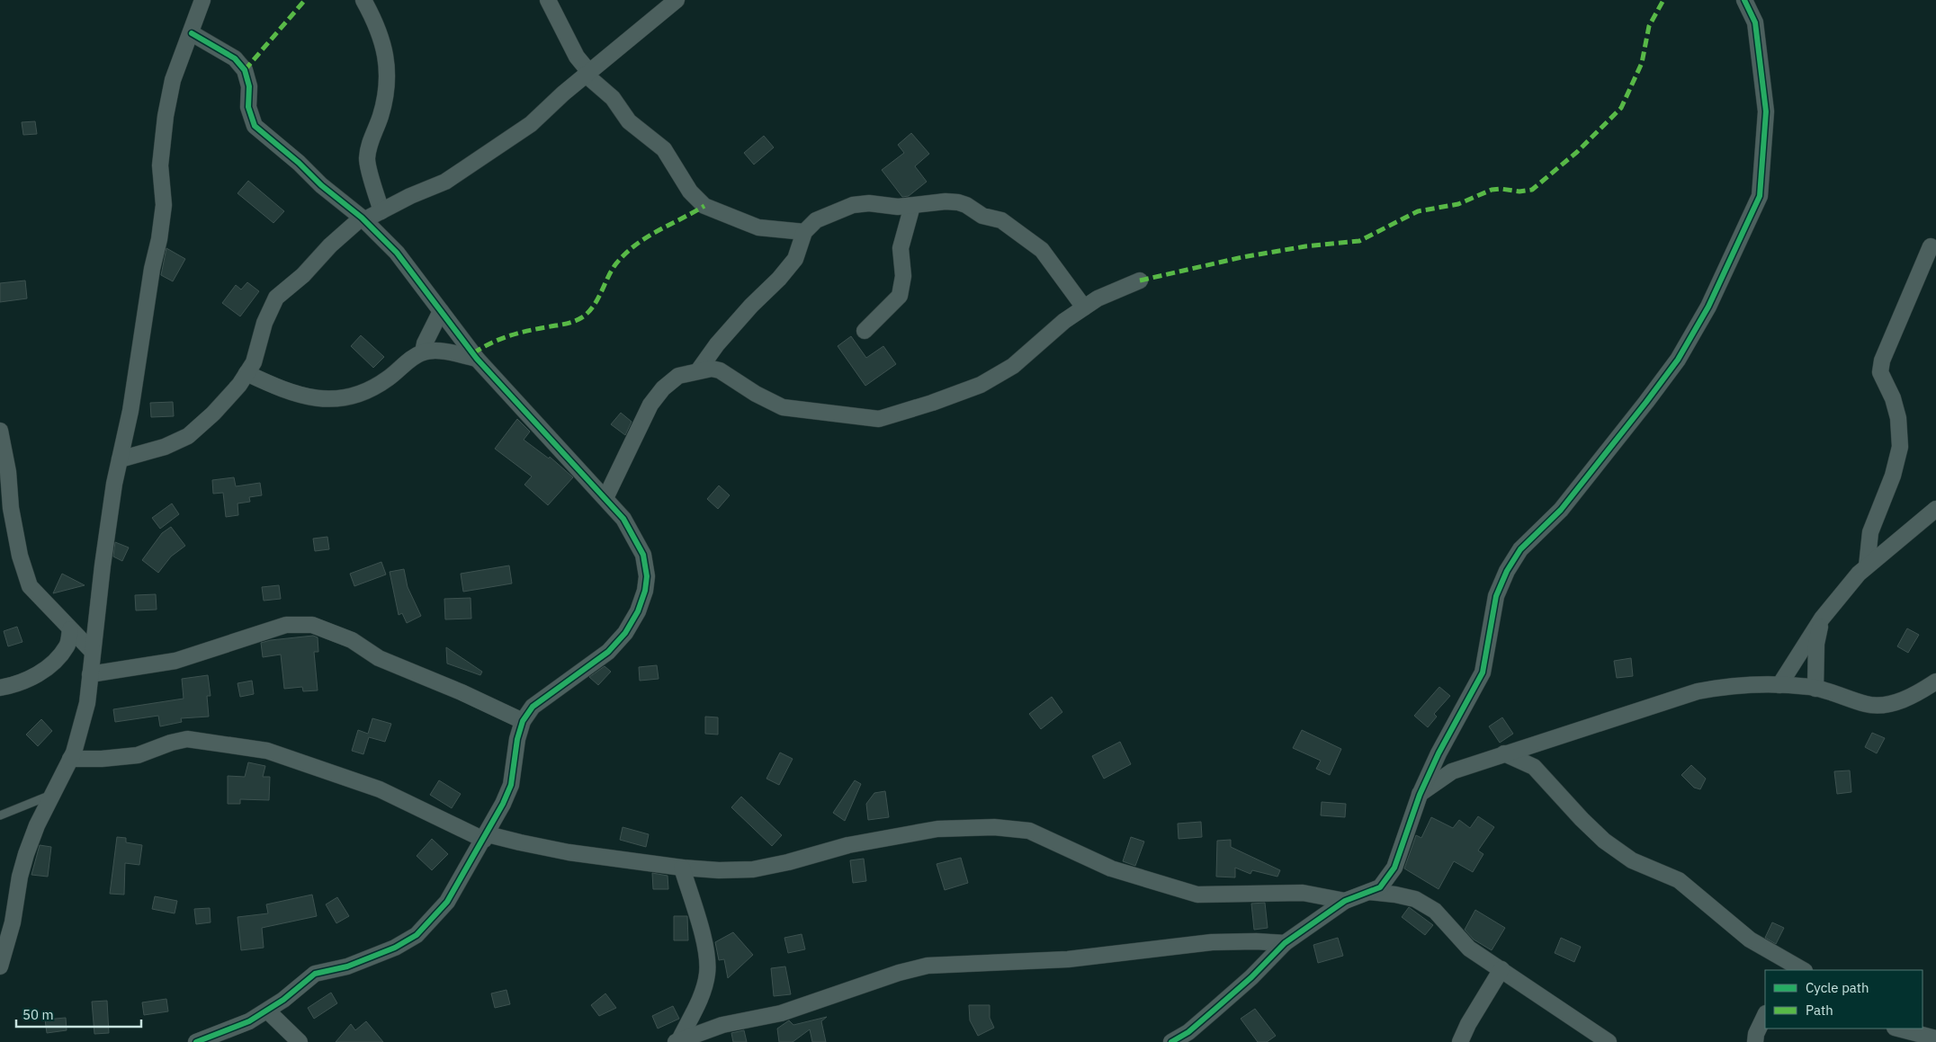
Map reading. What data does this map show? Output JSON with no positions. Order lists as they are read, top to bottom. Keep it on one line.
{"legend":["Cycle path","Path"],"scale_bar":"50 m"}
